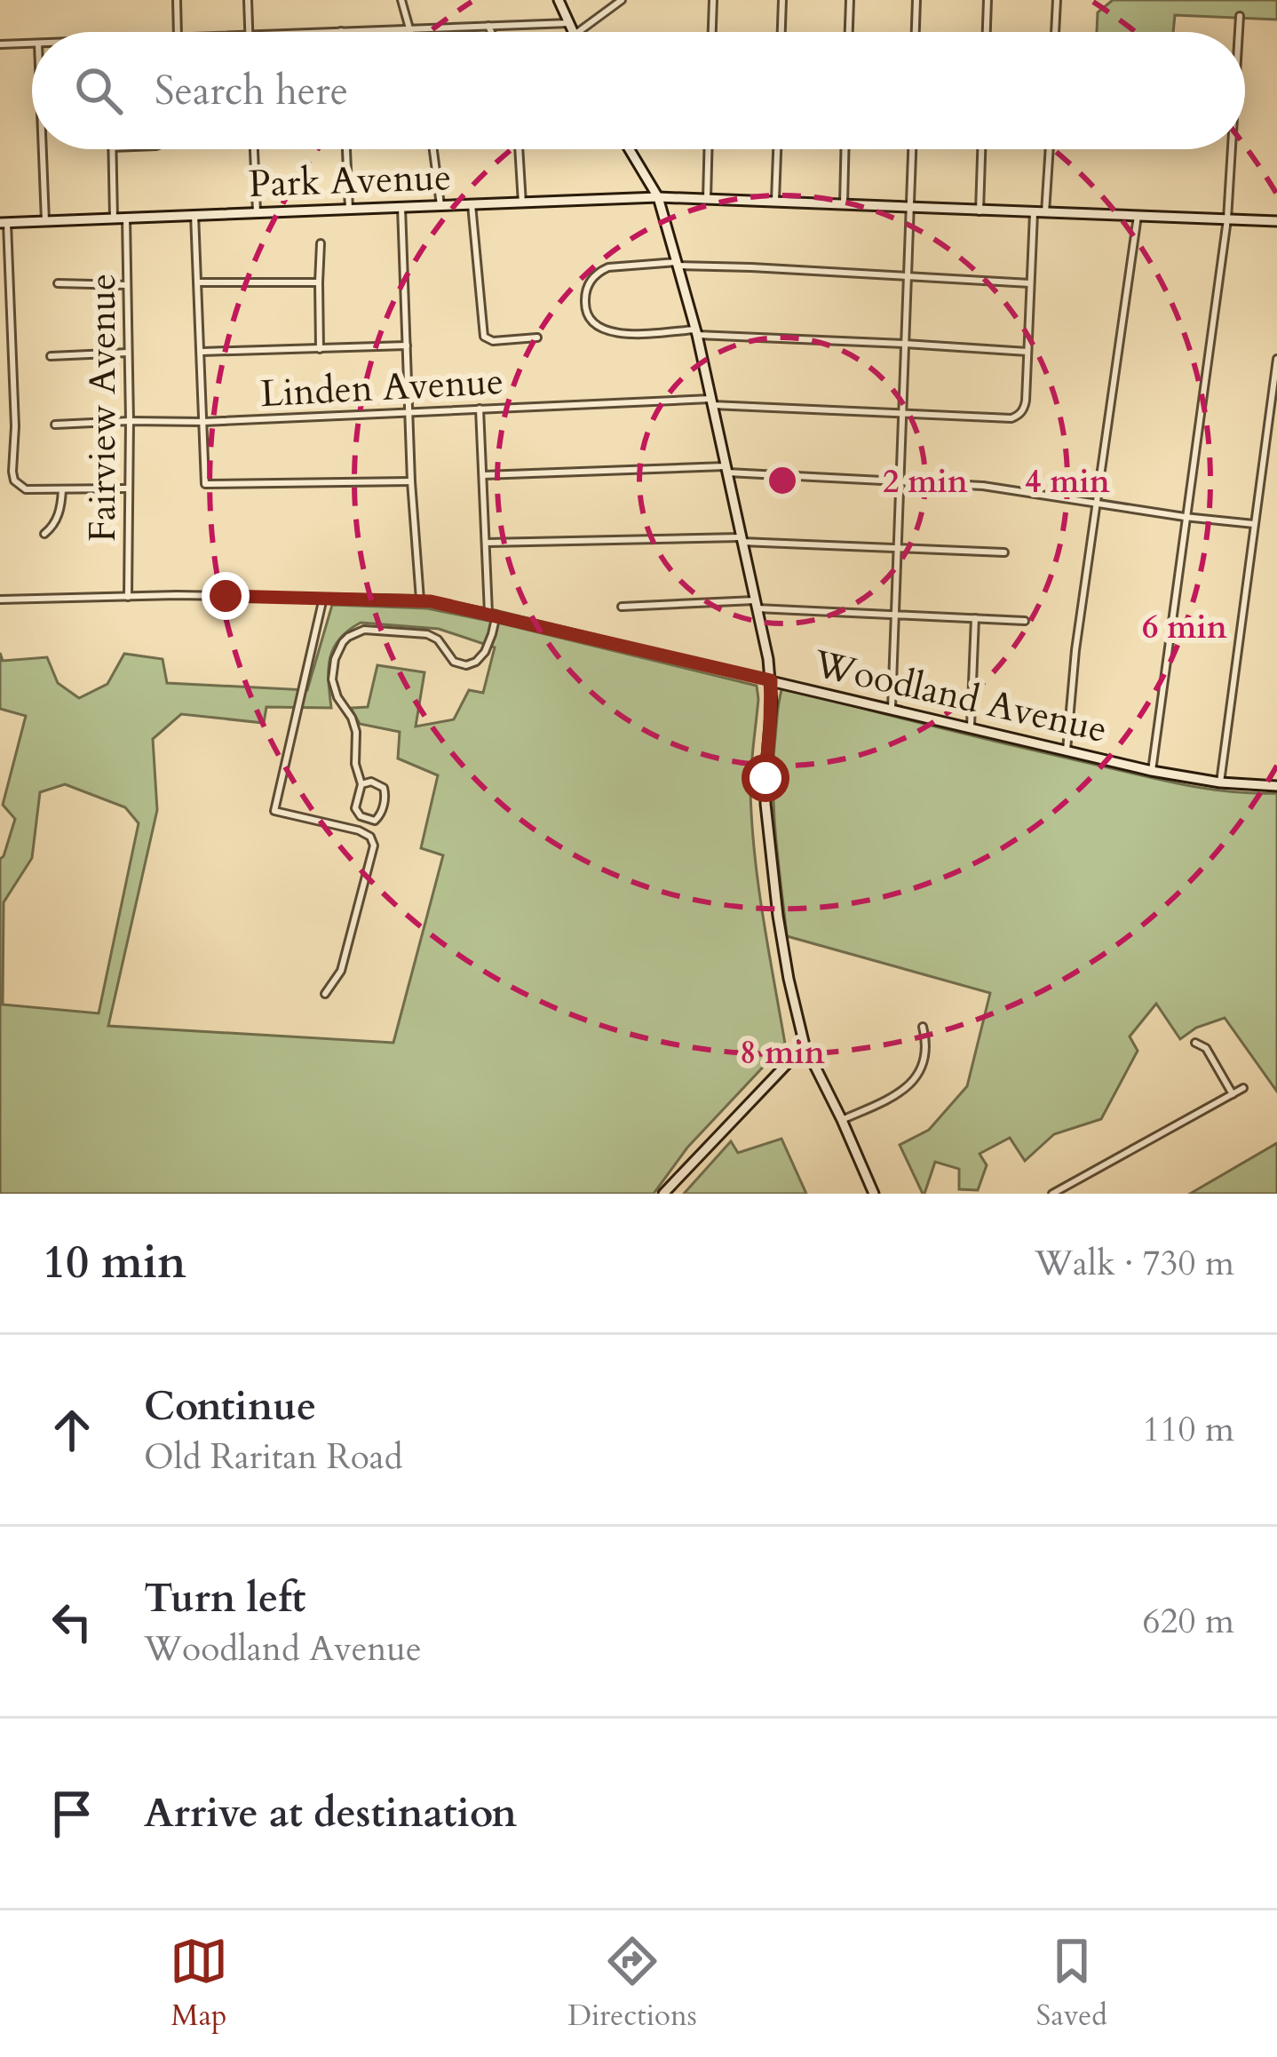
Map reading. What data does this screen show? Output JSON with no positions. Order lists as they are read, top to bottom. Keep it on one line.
{"streets":{"main road":["Park Avenue","Woodland Avenue"],"street":["Linden Avenue","Fairview Avenue"]},"crossings":[["Park Avenue","Fairview Avenue"],["Linden Avenue","Fairview Avenue"],["Fairview Avenue","Woodland Avenue"]],"page":{"search":"Search here","heading":["10 min","Walk · 730 m"],"list":[["Continue","Old Raritan Road","110 m"],["Turn left","Woodland Avenue","620 m"],"Arrive at destination"],"nav":["Map","Directions","Saved"]},"rings":["2 min","4 min","6 min","8 min"]}
